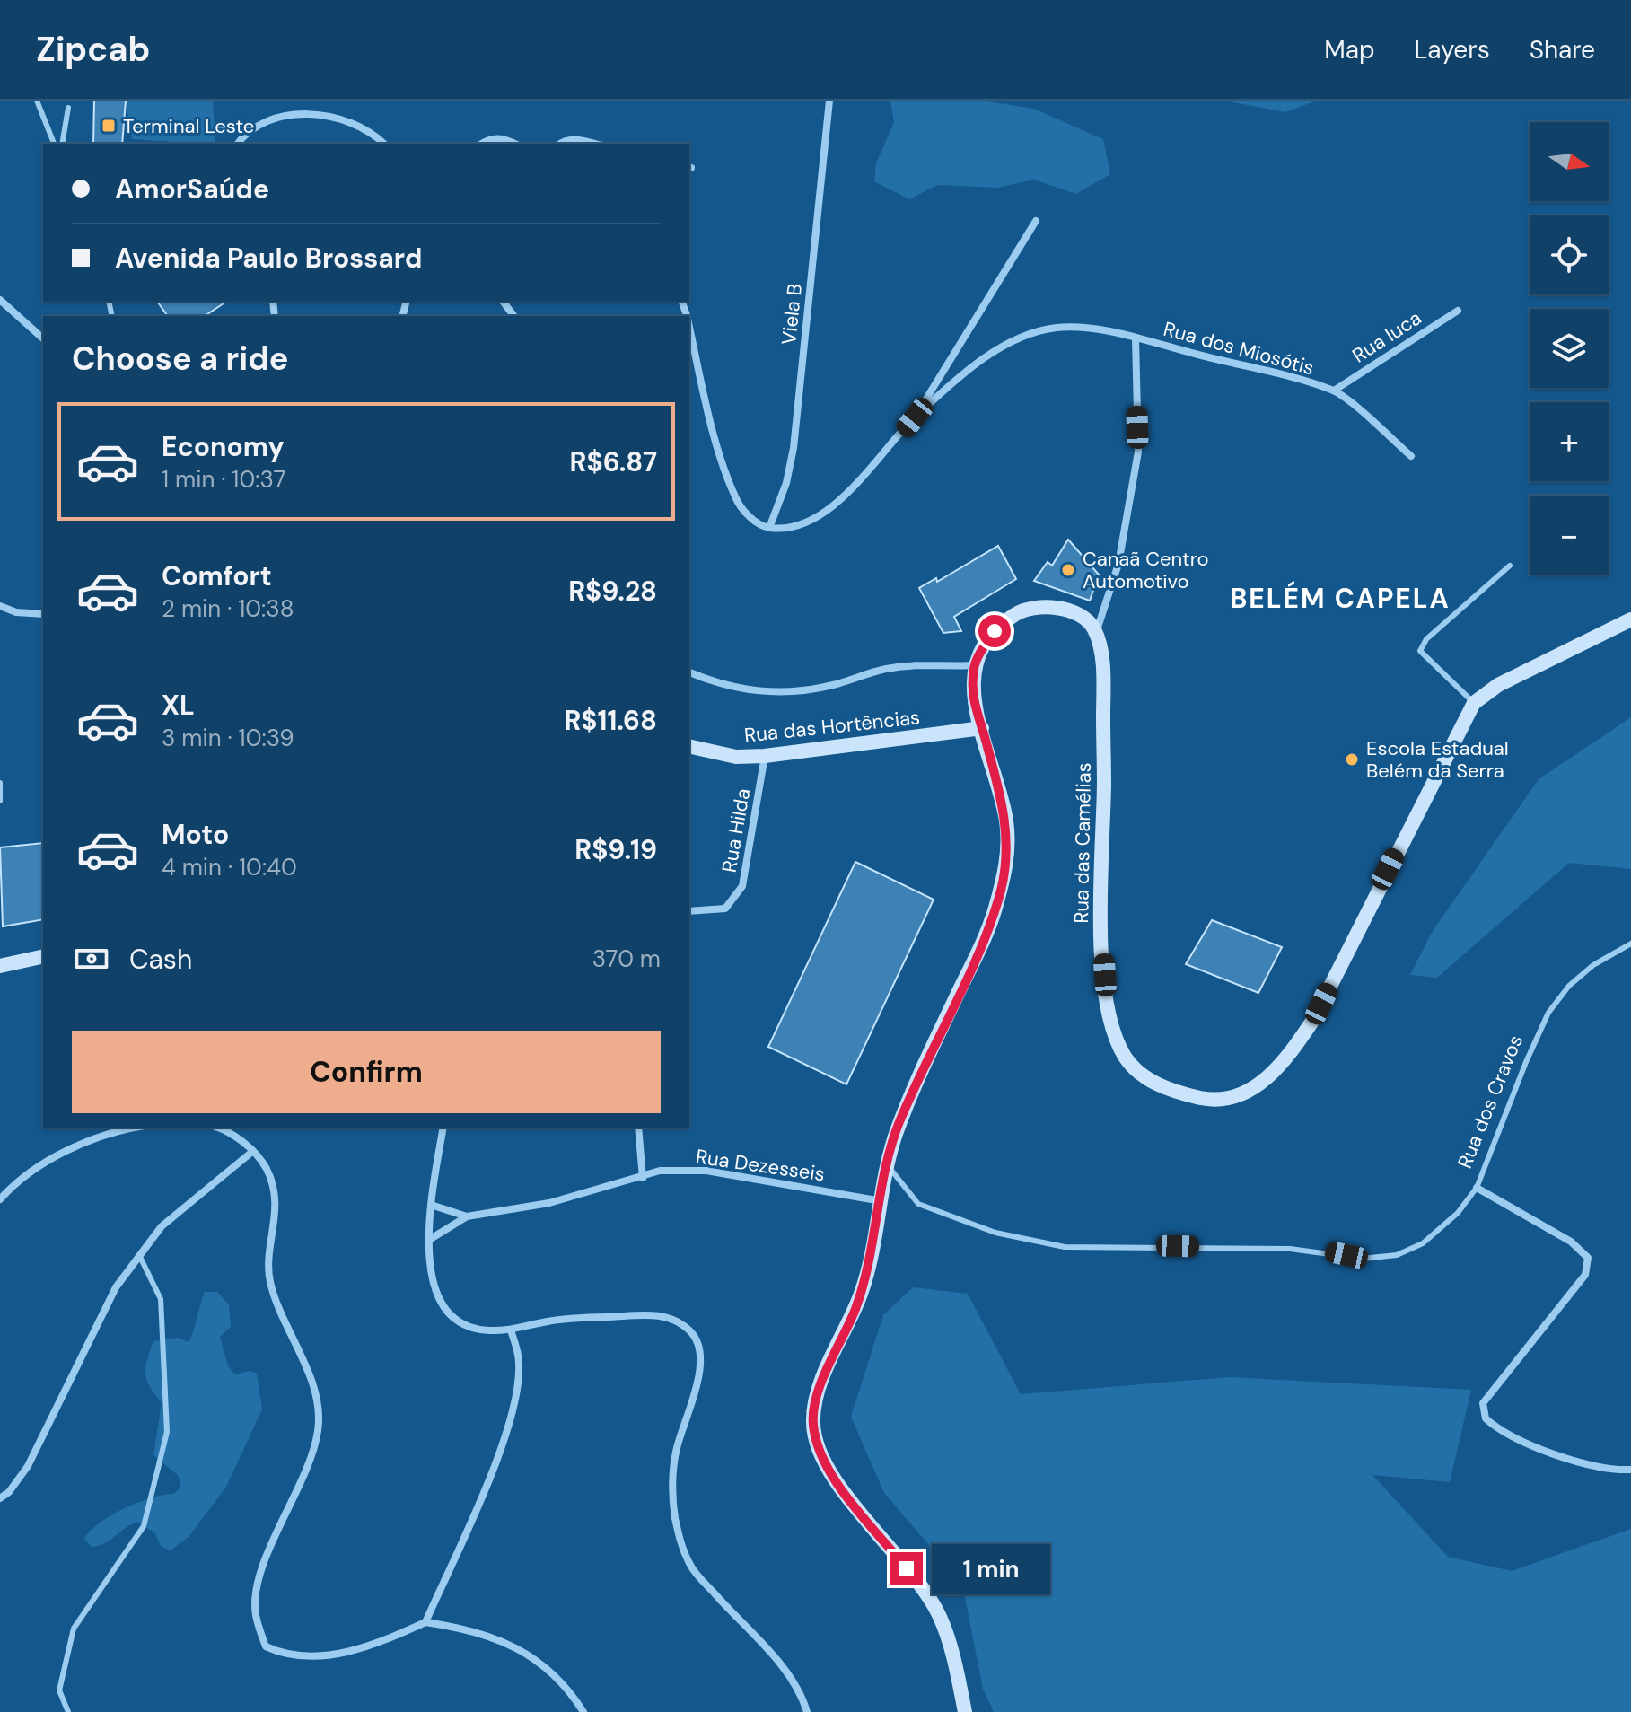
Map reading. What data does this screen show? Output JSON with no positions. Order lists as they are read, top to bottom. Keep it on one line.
{"streets":{"main road":["Rua das Hortências","Rua das Camélias"],"street":["Viela B","Rua Iuca","Rua dos Miosótis","Rua Hilda","Rua Dezesseis"],"lane":["Rua dos Cravos"]},"crossings":[["Rua Iuca","Rua dos Miosótis"],["Rua das Hortências","Rua Hilda"]],"districts":["BELÉM CAPELA"],"places":{"transit":["Terminal Leste"],"other":["Canaã Centro Automotivo","Escola Estadual Belém da Serra"]},"north":"right","page":{"header":"Zipcab","nav":["Map","Layers","Share"],"map_buttons":["+","−"],"banner":["AmorSaúde","Avenida Paulo Brossard"],"heading":"Choose a ride","list":[{"name":"Economy","note":"1 min · 10:37","value":"R$6.87"},{"name":"Comfort","note":"2 min · 10:38","value":"R$9.28"},{"name":"XL","note":"3 min · 10:39","value":"R$11.68"},{"name":"Moto","note":"4 min · 10:40","value":"R$9.19"}],"pay":["Cash","370 m"],"buttons":"Confirm","bubble":"1 min"}}
